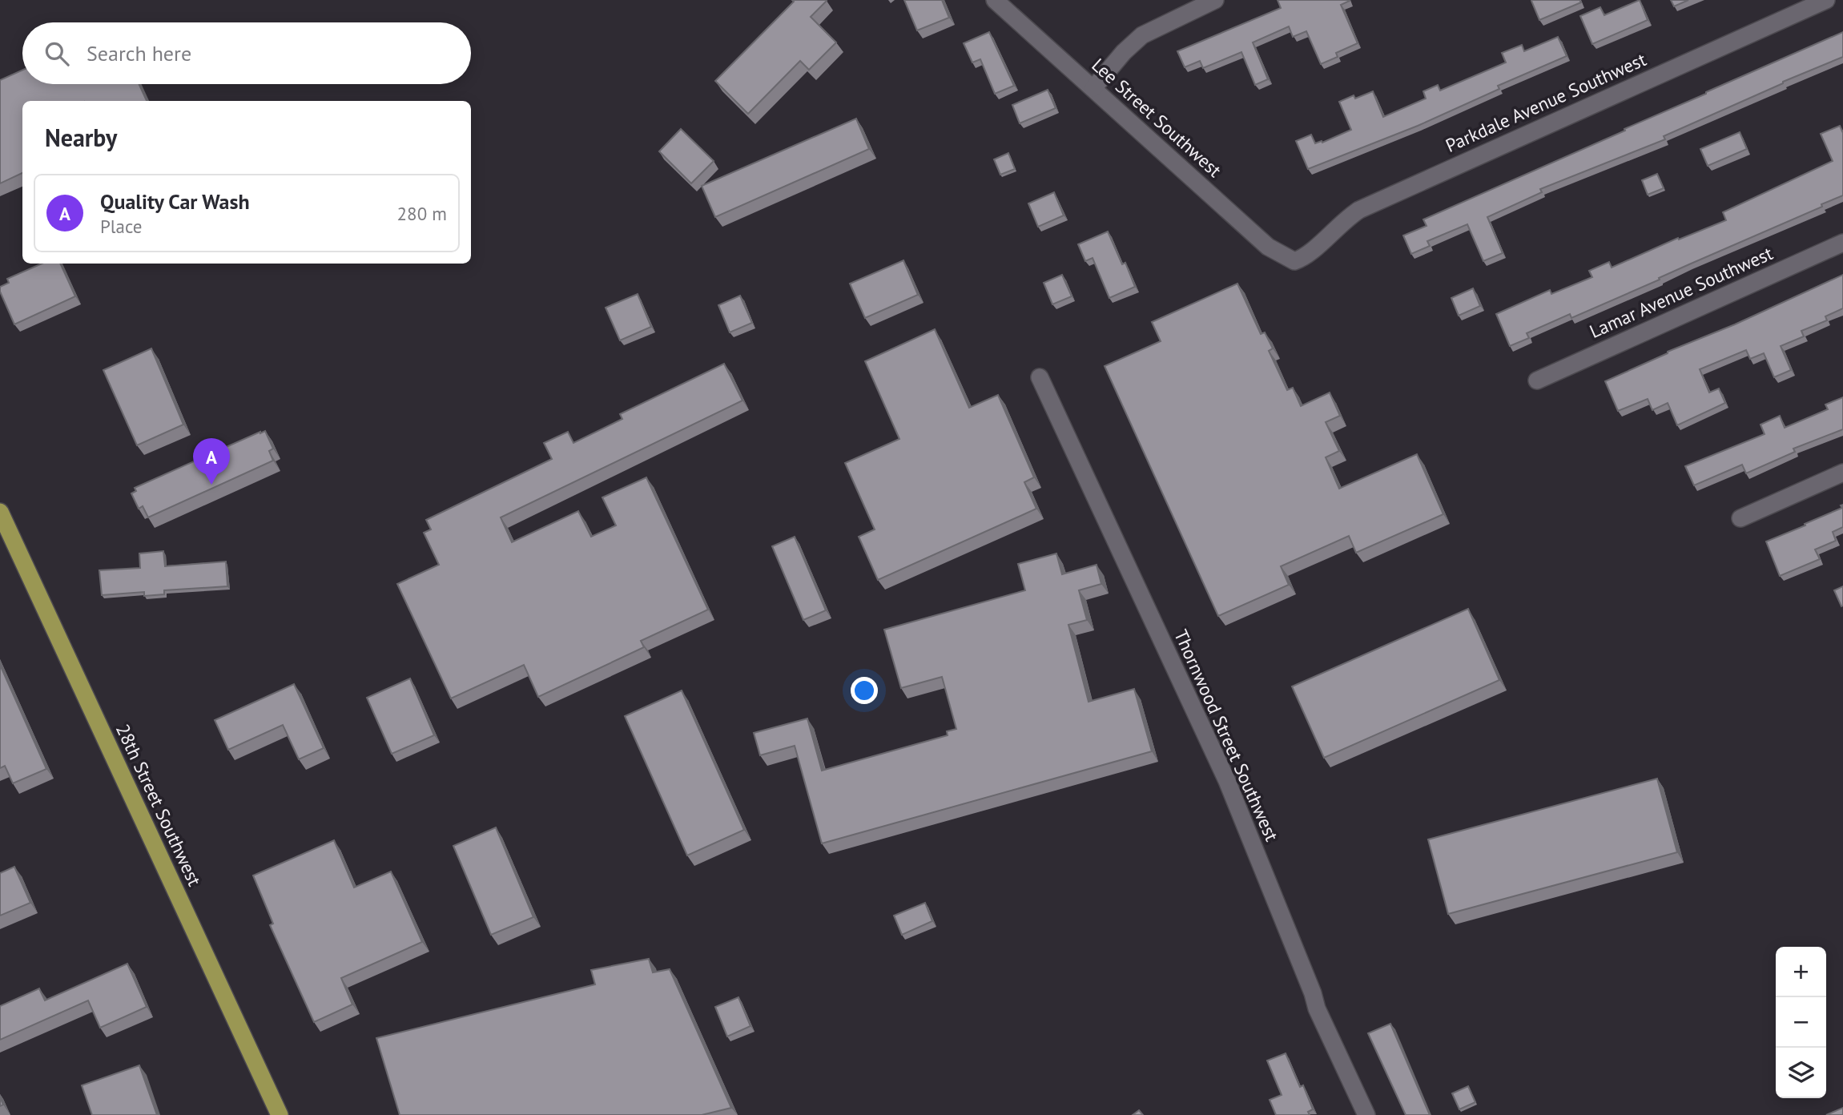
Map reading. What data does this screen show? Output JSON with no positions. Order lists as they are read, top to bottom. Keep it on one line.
{"streets":{"main road":["28th Street Southwest"],"street":["Parkdale Avenue Southwest","Lee Street Southwest","Lamar Avenue Southwest","Thornwood Street Southwest"]},"crossings":[["Parkdale Avenue Southwest","Lee Street Southwest"]],"page":{"search":"Search here","heading":"Nearby","list":[{"mark":"A","name":"Quality Car Wash","note":"Place","value":"280 m"}],"pins":"A","map_buttons":["+","−"]}}
